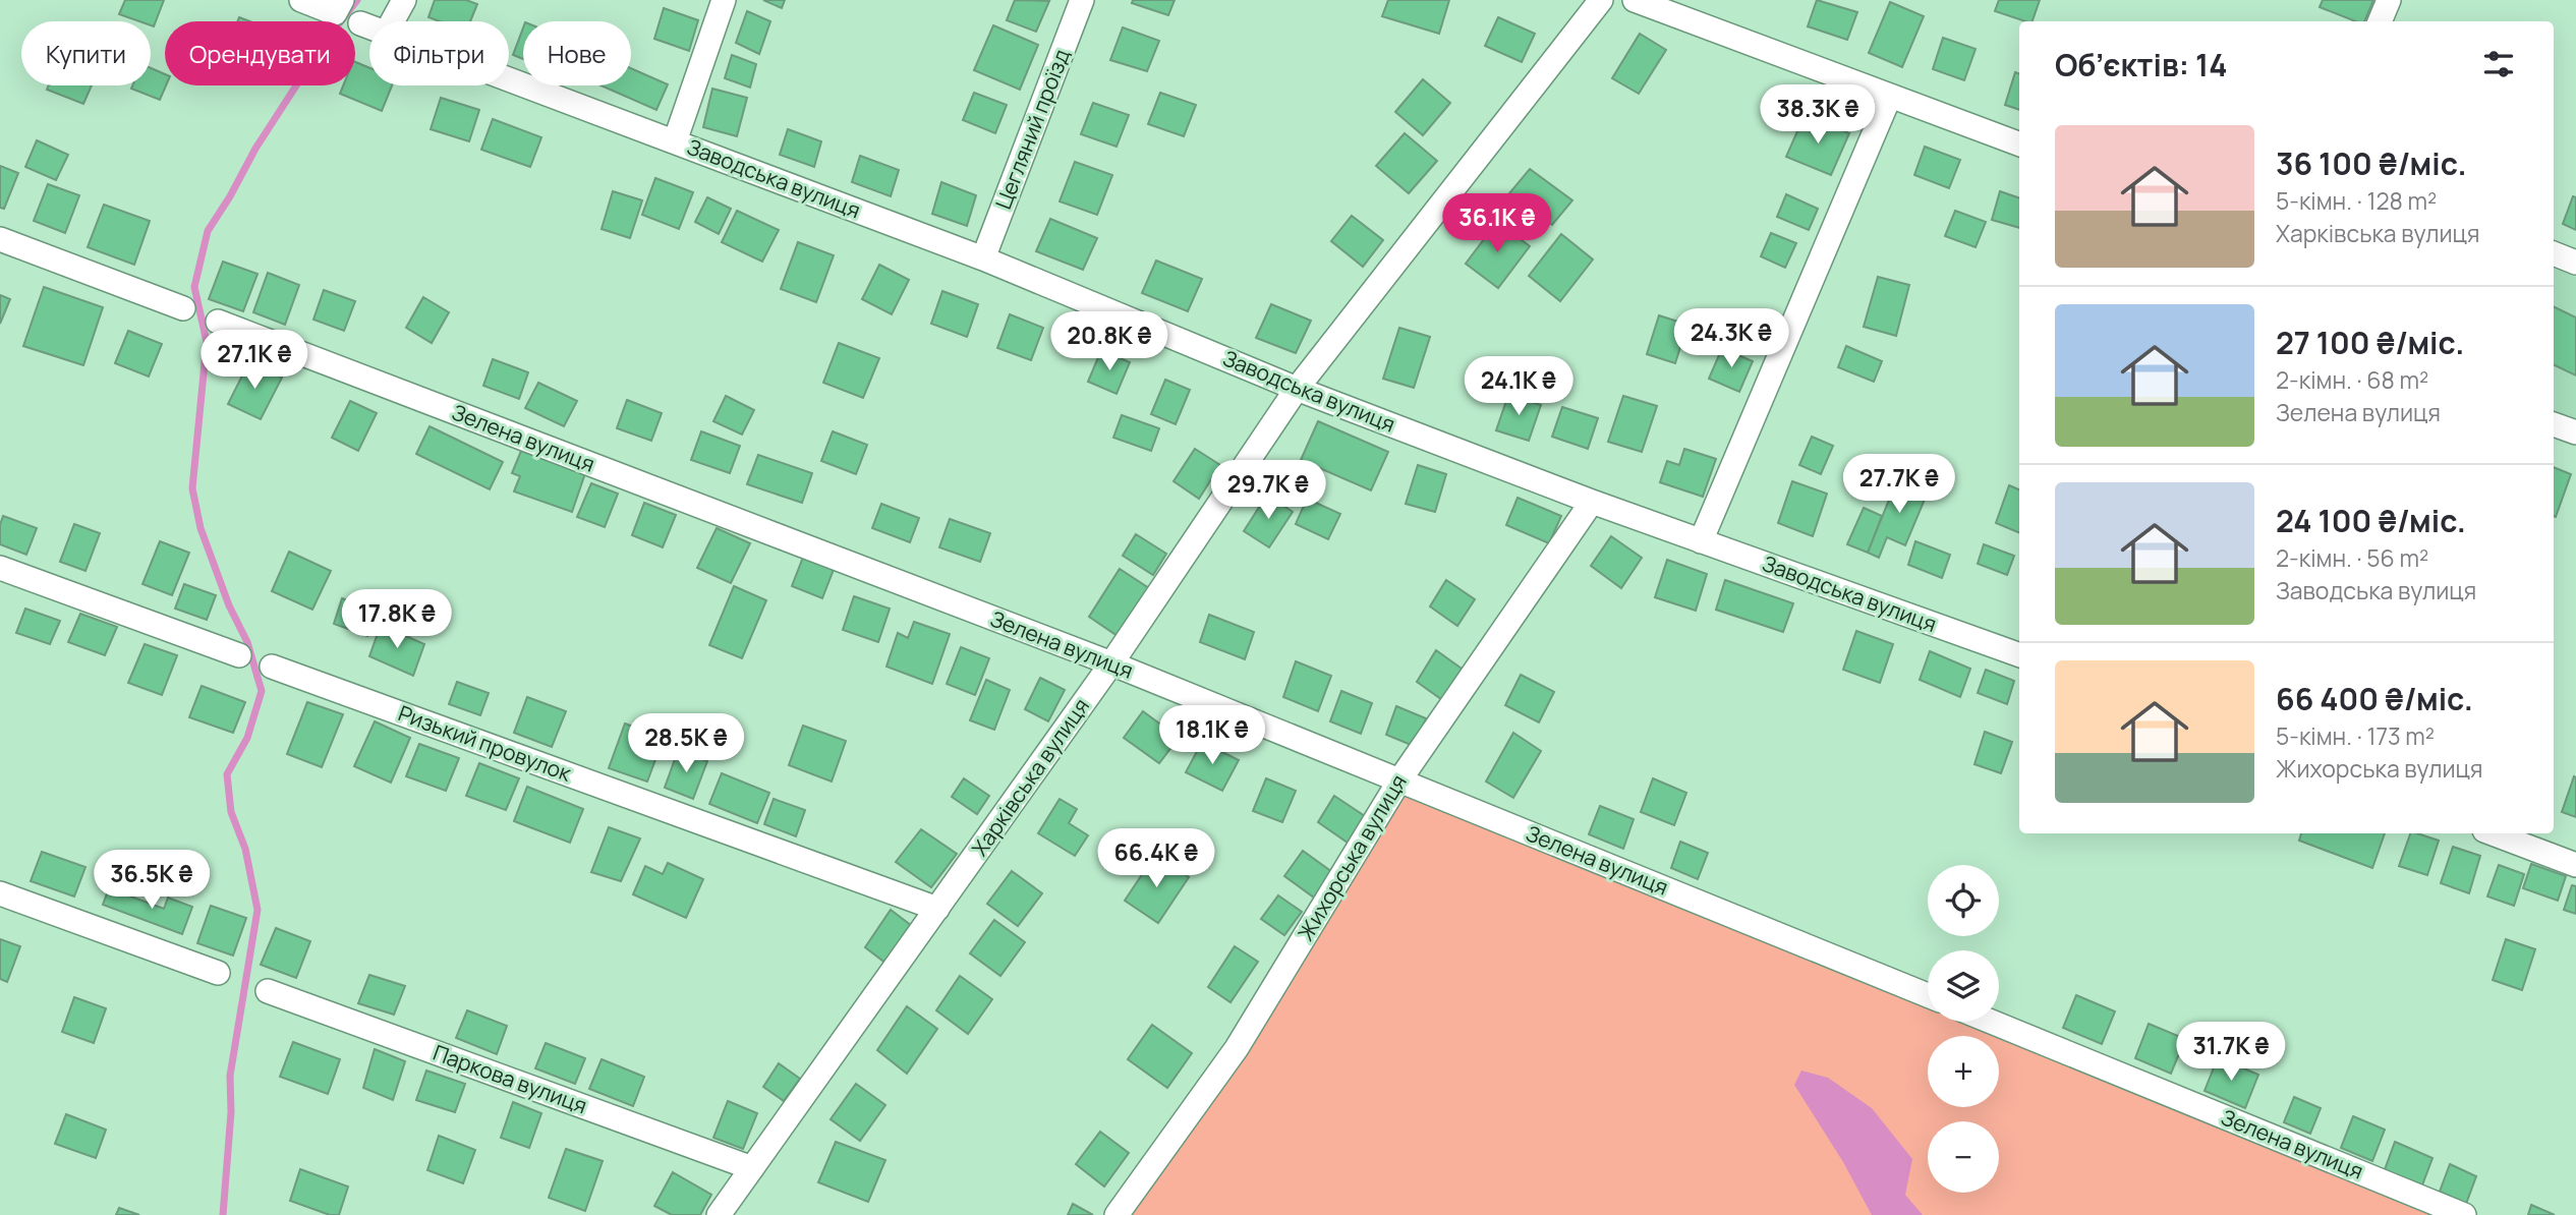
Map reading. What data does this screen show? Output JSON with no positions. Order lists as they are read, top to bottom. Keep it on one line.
{"streets":{"street":["Цегляний проїзд","Заводська вулиця","Зелена вулиця","Ризький провулок","Харківська вулиця","Жихорська вулиця","Паркова вулиця"]},"crossings":[["Цегляний проїзд","Заводська вулиця"],["Заводська вулиця","Харківська вулиця"],["Заводська вулиця","Жихорська вулиця"],["Зелена вулиця","Харківська вулиця"],["Зелена вулиця","Жихорська вулиця"],["Ризький провулок","Харківська вулиця"],["Харківська вулиця","Паркова вулиця"]],"page":{"chip":["Купити","Орендувати","Фільтри","Нове"],"heading":"Об’єктів: 14","price":["38.3K ₴","36.1K ₴","24.3K ₴","20.8K ₴","27.1K ₴","24.1K ₴","27.7K ₴","29.7K ₴","17.8K ₴","18.1K ₴","28.5K ₴","66.4K ₴","36.5K ₴","31.7K ₴"],"list":[{"name":"36 100 ₴/міс.","note":"5-кімн. · 128 m² · Харківська вулиця"},{"name":"27 100 ₴/міс.","note":"2-кімн. · 68 m² · Зелена вулиця"},{"name":"24 100 ₴/міс.","note":"2-кімн. · 56 m² · Заводська вулиця"},{"name":"66 400 ₴/міс.","note":"5-кімн. · 173 m² · Жихорська вулиця"}],"map_buttons":["+","−"]}}
